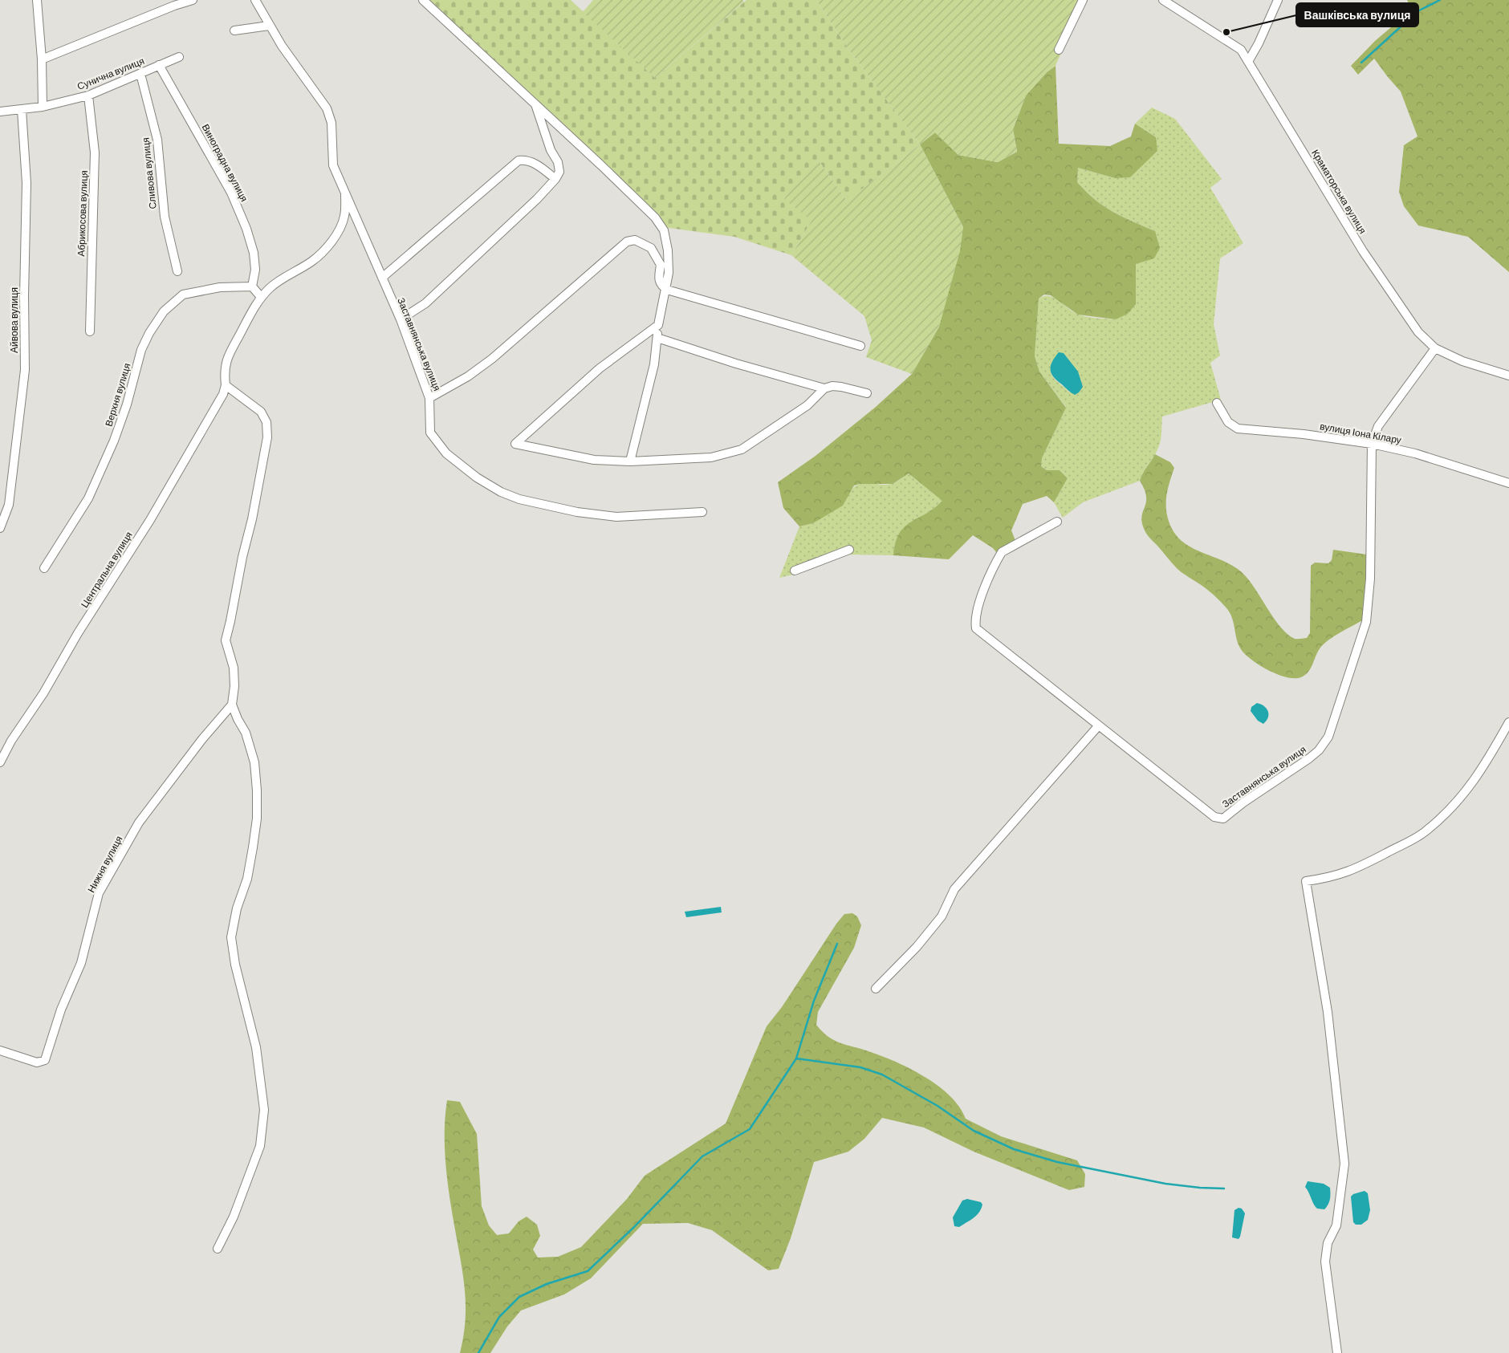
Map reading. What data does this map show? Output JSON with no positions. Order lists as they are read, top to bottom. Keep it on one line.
{"streets":{"street":["Сунична вулиця","Виноградна вулиця","Сливова вулиця","Краматорська вулиця","Абрикосова вулиця","Айвова вулиця","Заставнянська вулиця","Верхня вулиця","вулиця Іона Кілару","Центральна вулиця","Нижня вулиця"]},"crossings":[["Сунична вулиця","Виноградна вулиця"],["Сунична вулиця","Сливова вулиця"],["Сунична вулиця","Абрикосова вулиця"],["Сунична вулиця","Айвова вулиця"],["Виноградна вулиця","Верхня вулиця"],["Краматорська вулиця","Заставнянська вулиця"],["Заставнянська вулиця","вулиця Іона Кілару"]],"places":["Вашківська вулиця"]}
